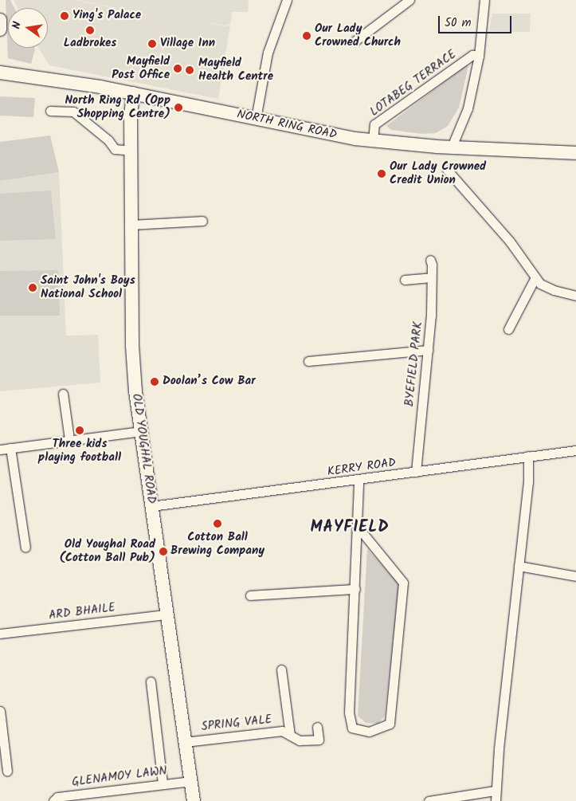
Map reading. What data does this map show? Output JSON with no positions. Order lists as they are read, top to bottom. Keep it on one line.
{"streets":{"street":["LOTABEG TERRACE","NORTH RING ROAD","BYEFIELD PARK","OLD YOUGHAL ROAD","KERRY ROAD","ARD BHAILE","SPRING VALE","GLENAMOY LAWN"]},"crossings":[["LOTABEG TERRACE","NORTH RING ROAD"],["NORTH RING ROAD","OLD YOUGHAL ROAD"],["BYEFIELD PARK","KERRY ROAD"],["OLD YOUGHAL ROAD","KERRY ROAD"],["OLD YOUGHAL ROAD","ARD BHAILE"],["OLD YOUGHAL ROAD","SPRING VALE"],["OLD YOUGHAL ROAD","GLENAMOY LAWN"]],"districts":["MAYFIELD"],"places":["Ying's Palace","Ladbrokes","Our Lady Crowned Church","Village Inn","Mayfield Post Office","Mayfield Health Centre","North Ring Rd (Opp Shopping Centre)","Our Lady Crowned Credit Union","Saint John's Boys National School","Doolan’s Cow Bar","Three kids playing football","Cotton Ball Brewing Company","Old Youghal Road (Cotton Ball Pub)"],"scale_bar":"50 m","north":"left"}
